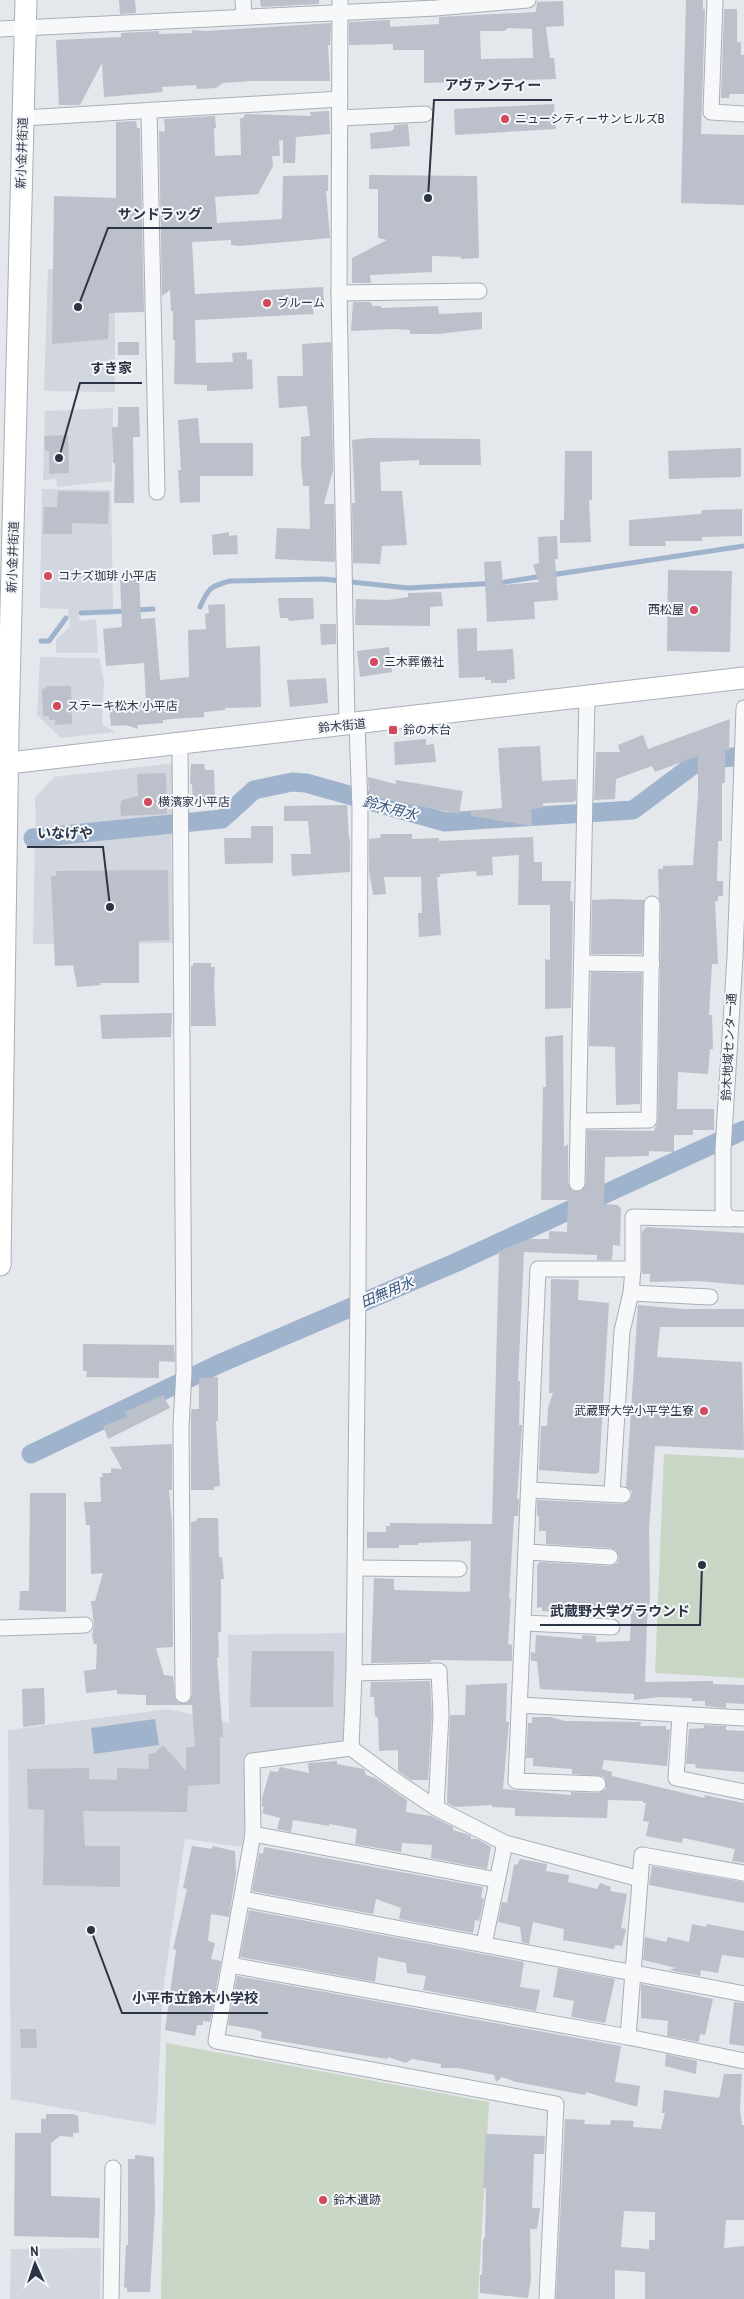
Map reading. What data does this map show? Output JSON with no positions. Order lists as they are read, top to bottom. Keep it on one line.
{"streets":{"main road":["新小金井街道","鈴木街道"],"street":["鈴木地域センター通"]},"crossings":[["新小金井街道","鈴木街道"]],"water":["鈴木用水","田無用水"],"places":{"other":["ニューシティーサンヒルズB","アヴァンティー","ブルーム","サンドラッグ","すき家","コナズ珈琲 小平店","西松屋","三木葬儀社","ステーキ松木 小平店","横濱家小平店","いなげや","武蔵野大学小平学生寮","武蔵野大学グラウンド","小平市立鈴木小学校","鈴木遺跡"],"transit":["鈴の木台"]},"north":"top"}
